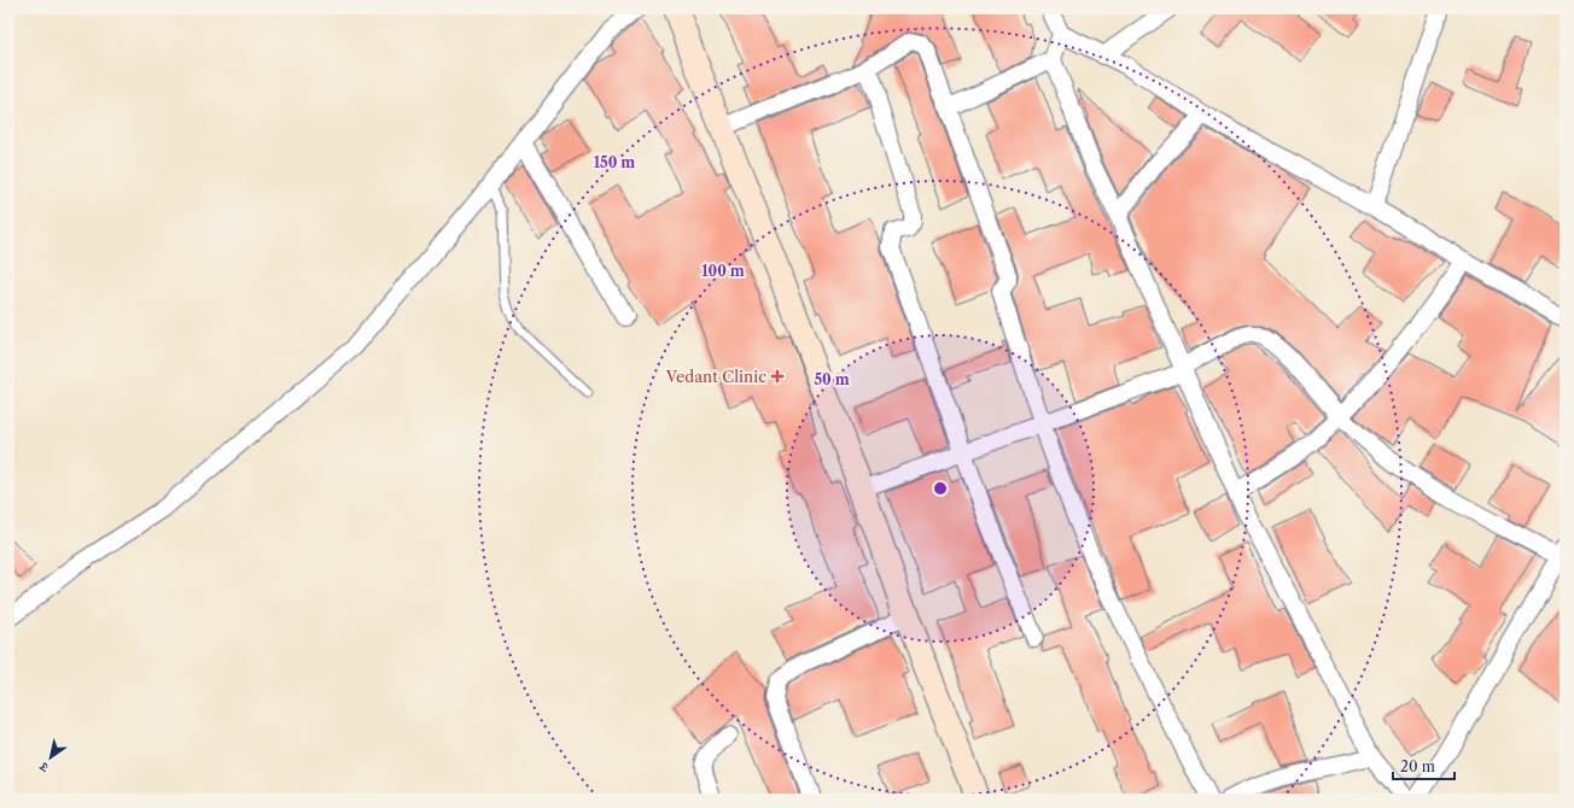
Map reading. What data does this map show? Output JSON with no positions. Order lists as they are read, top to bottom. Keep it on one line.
{"places":{"health":["Vedant Clinic"]},"scale_bar":"20 m","north":"bottom left","rings":["150 m","100 m","50 m"]}
